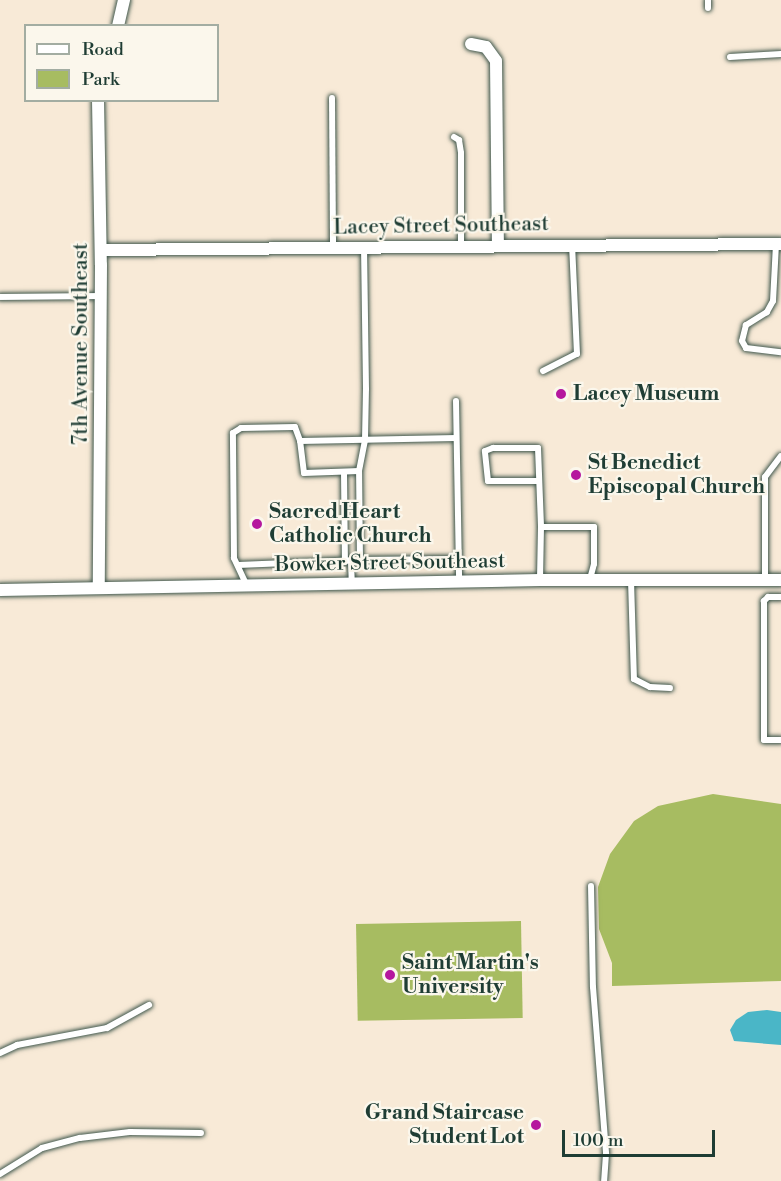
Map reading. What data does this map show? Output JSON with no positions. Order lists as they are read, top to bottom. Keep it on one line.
{"streets":{"street":["Lacey Street Southeast","7th Avenue Southeast","Bowker Street Southeast"]},"crossings":[["Lacey Street Southeast","7th Avenue Southeast"],["7th Avenue Southeast","Bowker Street Southeast"]],"places":["Lacey Museum","St Benedict Episcopal Church","Sacred Heart Catholic Church","Saint Martin's University","Grand Staircase Student Lot"],"legend":["Road","Park"],"scale_bar":"100 m"}
